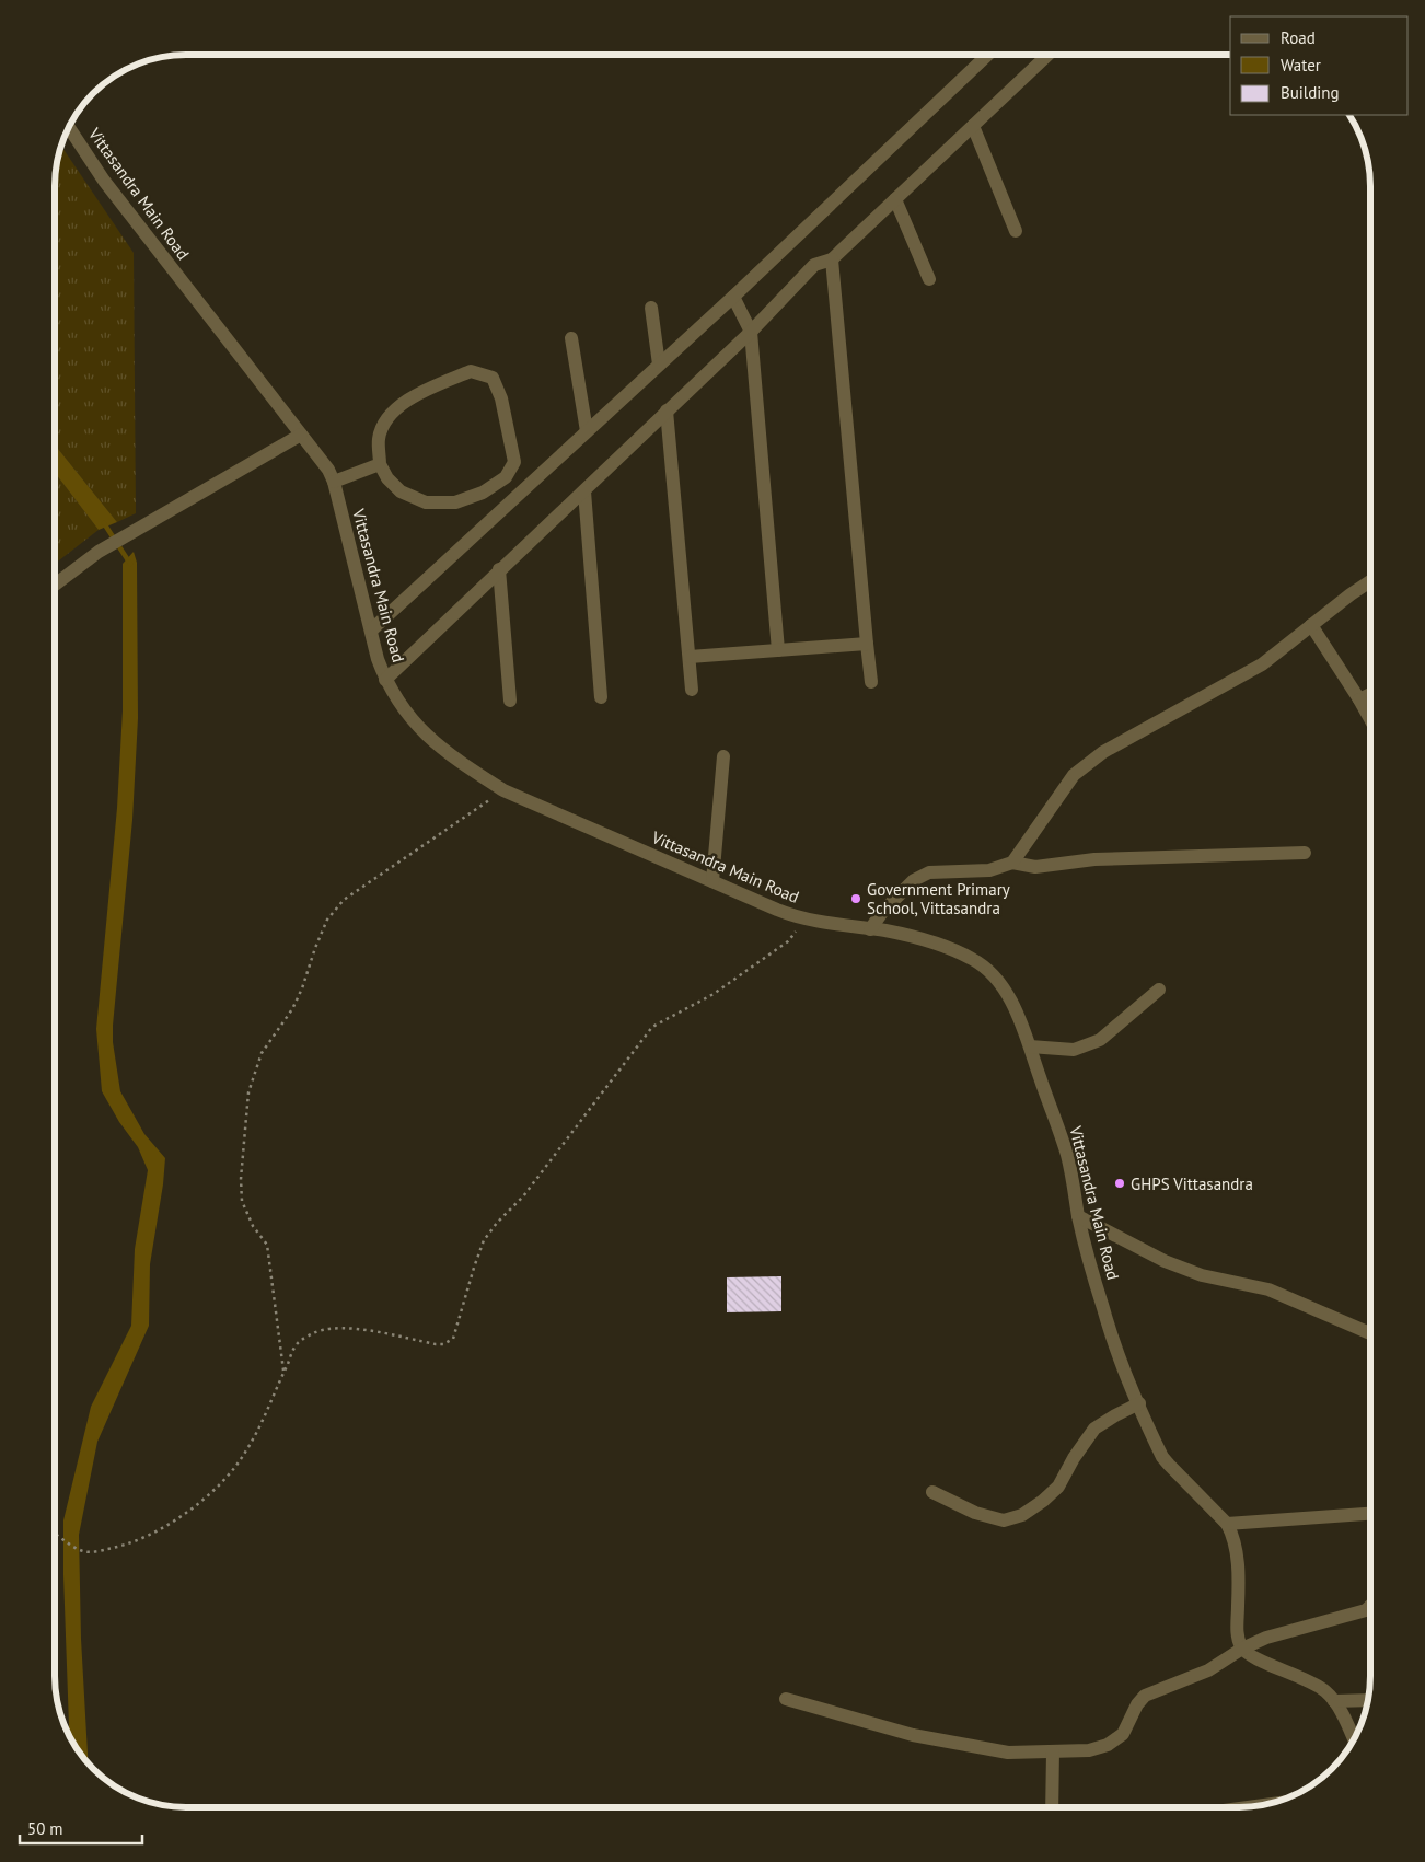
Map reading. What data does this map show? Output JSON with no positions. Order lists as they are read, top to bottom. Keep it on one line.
{"streets":{"street":["Vittasandra Main Road"]},"places":["Government Primary School, Vittasandra","GHPS Vittasandra"],"legend":["Road","Water","Building"],"scale_bar":"50 m"}
